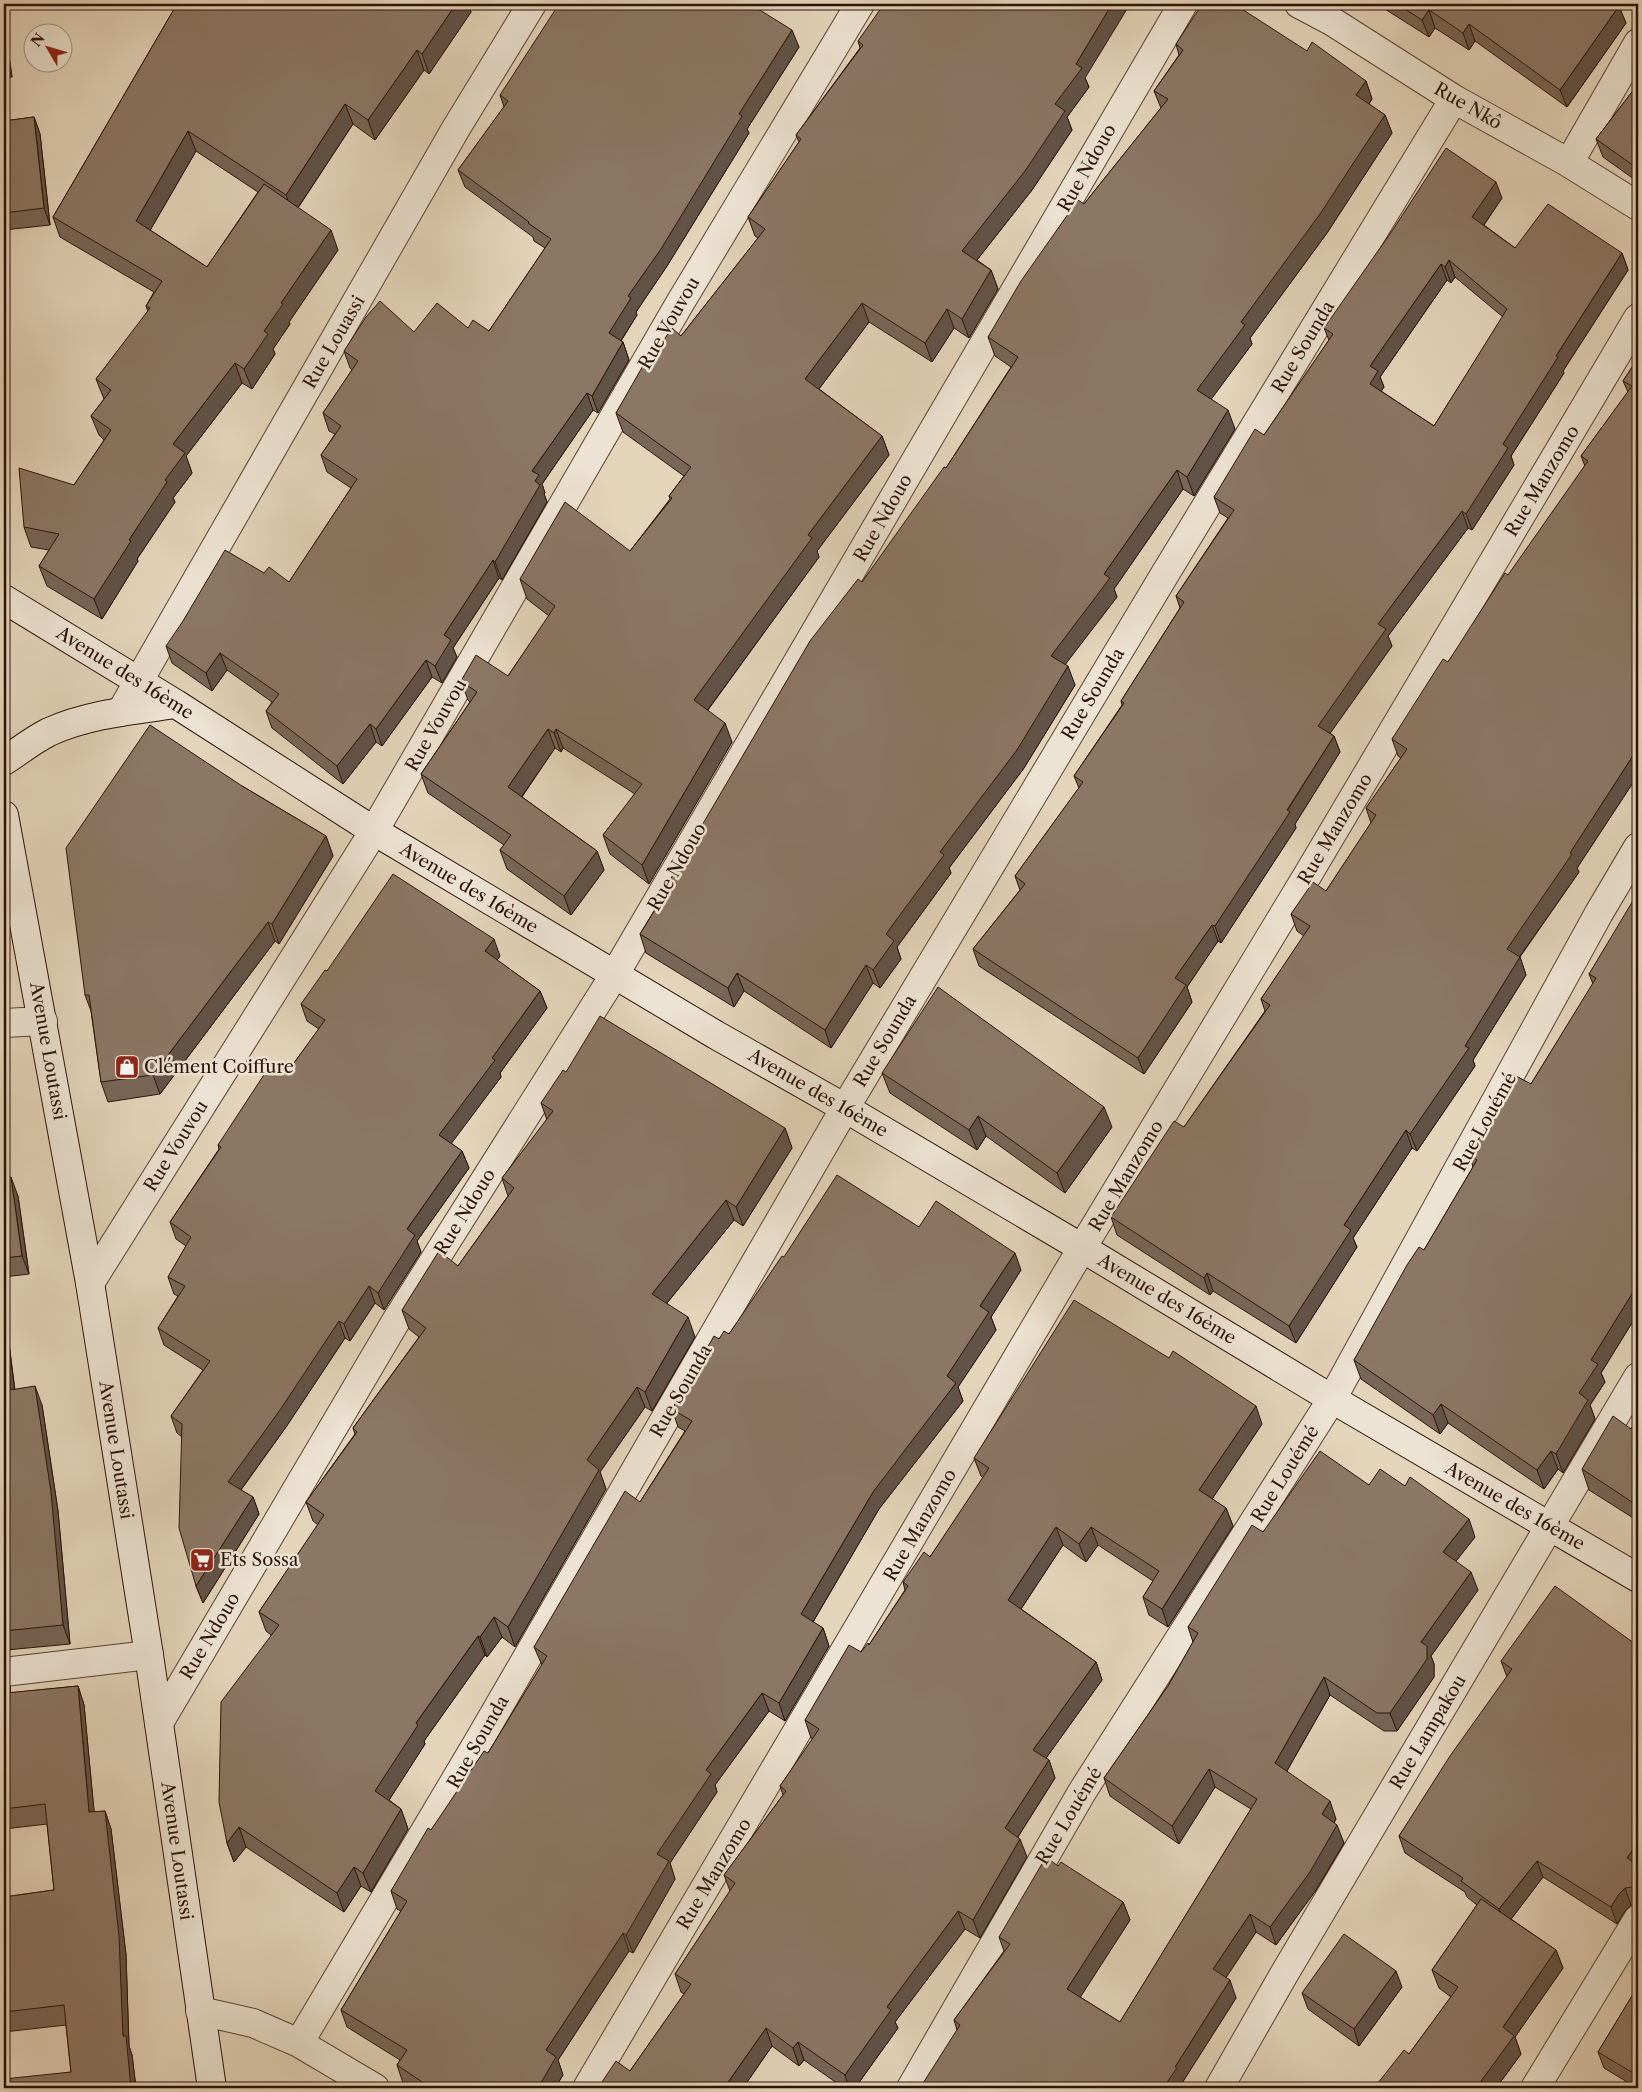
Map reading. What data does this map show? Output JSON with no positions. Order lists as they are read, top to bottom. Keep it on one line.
{"streets":{"street":["Rue Nkô","Rue Ndouo","Rue Vouvou","Rue Louassi","Rue Sounda","Rue Manzomo","Avenue des 16ème","Avenue Loutassi","Rue Louémé","Rue Lampakou"]},"crossings":[["Rue Nkô","Rue Sounda"],["Rue Ndouo","Avenue des 16ème"],["Rue Ndouo","Avenue Loutassi"],["Rue Vouvou","Avenue des 16ème"],["Rue Vouvou","Avenue Loutassi"],["Rue Louassi","Avenue des 16ème"],["Rue Sounda","Avenue des 16ème"],["Rue Manzomo","Avenue des 16ème"],["Avenue des 16ème","Rue Louémé"],["Avenue des 16ème","Rue Lampakou"]],"places":{"shop":["Clément Coiffure"],"supermarket":["Ets Sossa"]},"north":"top left"}
